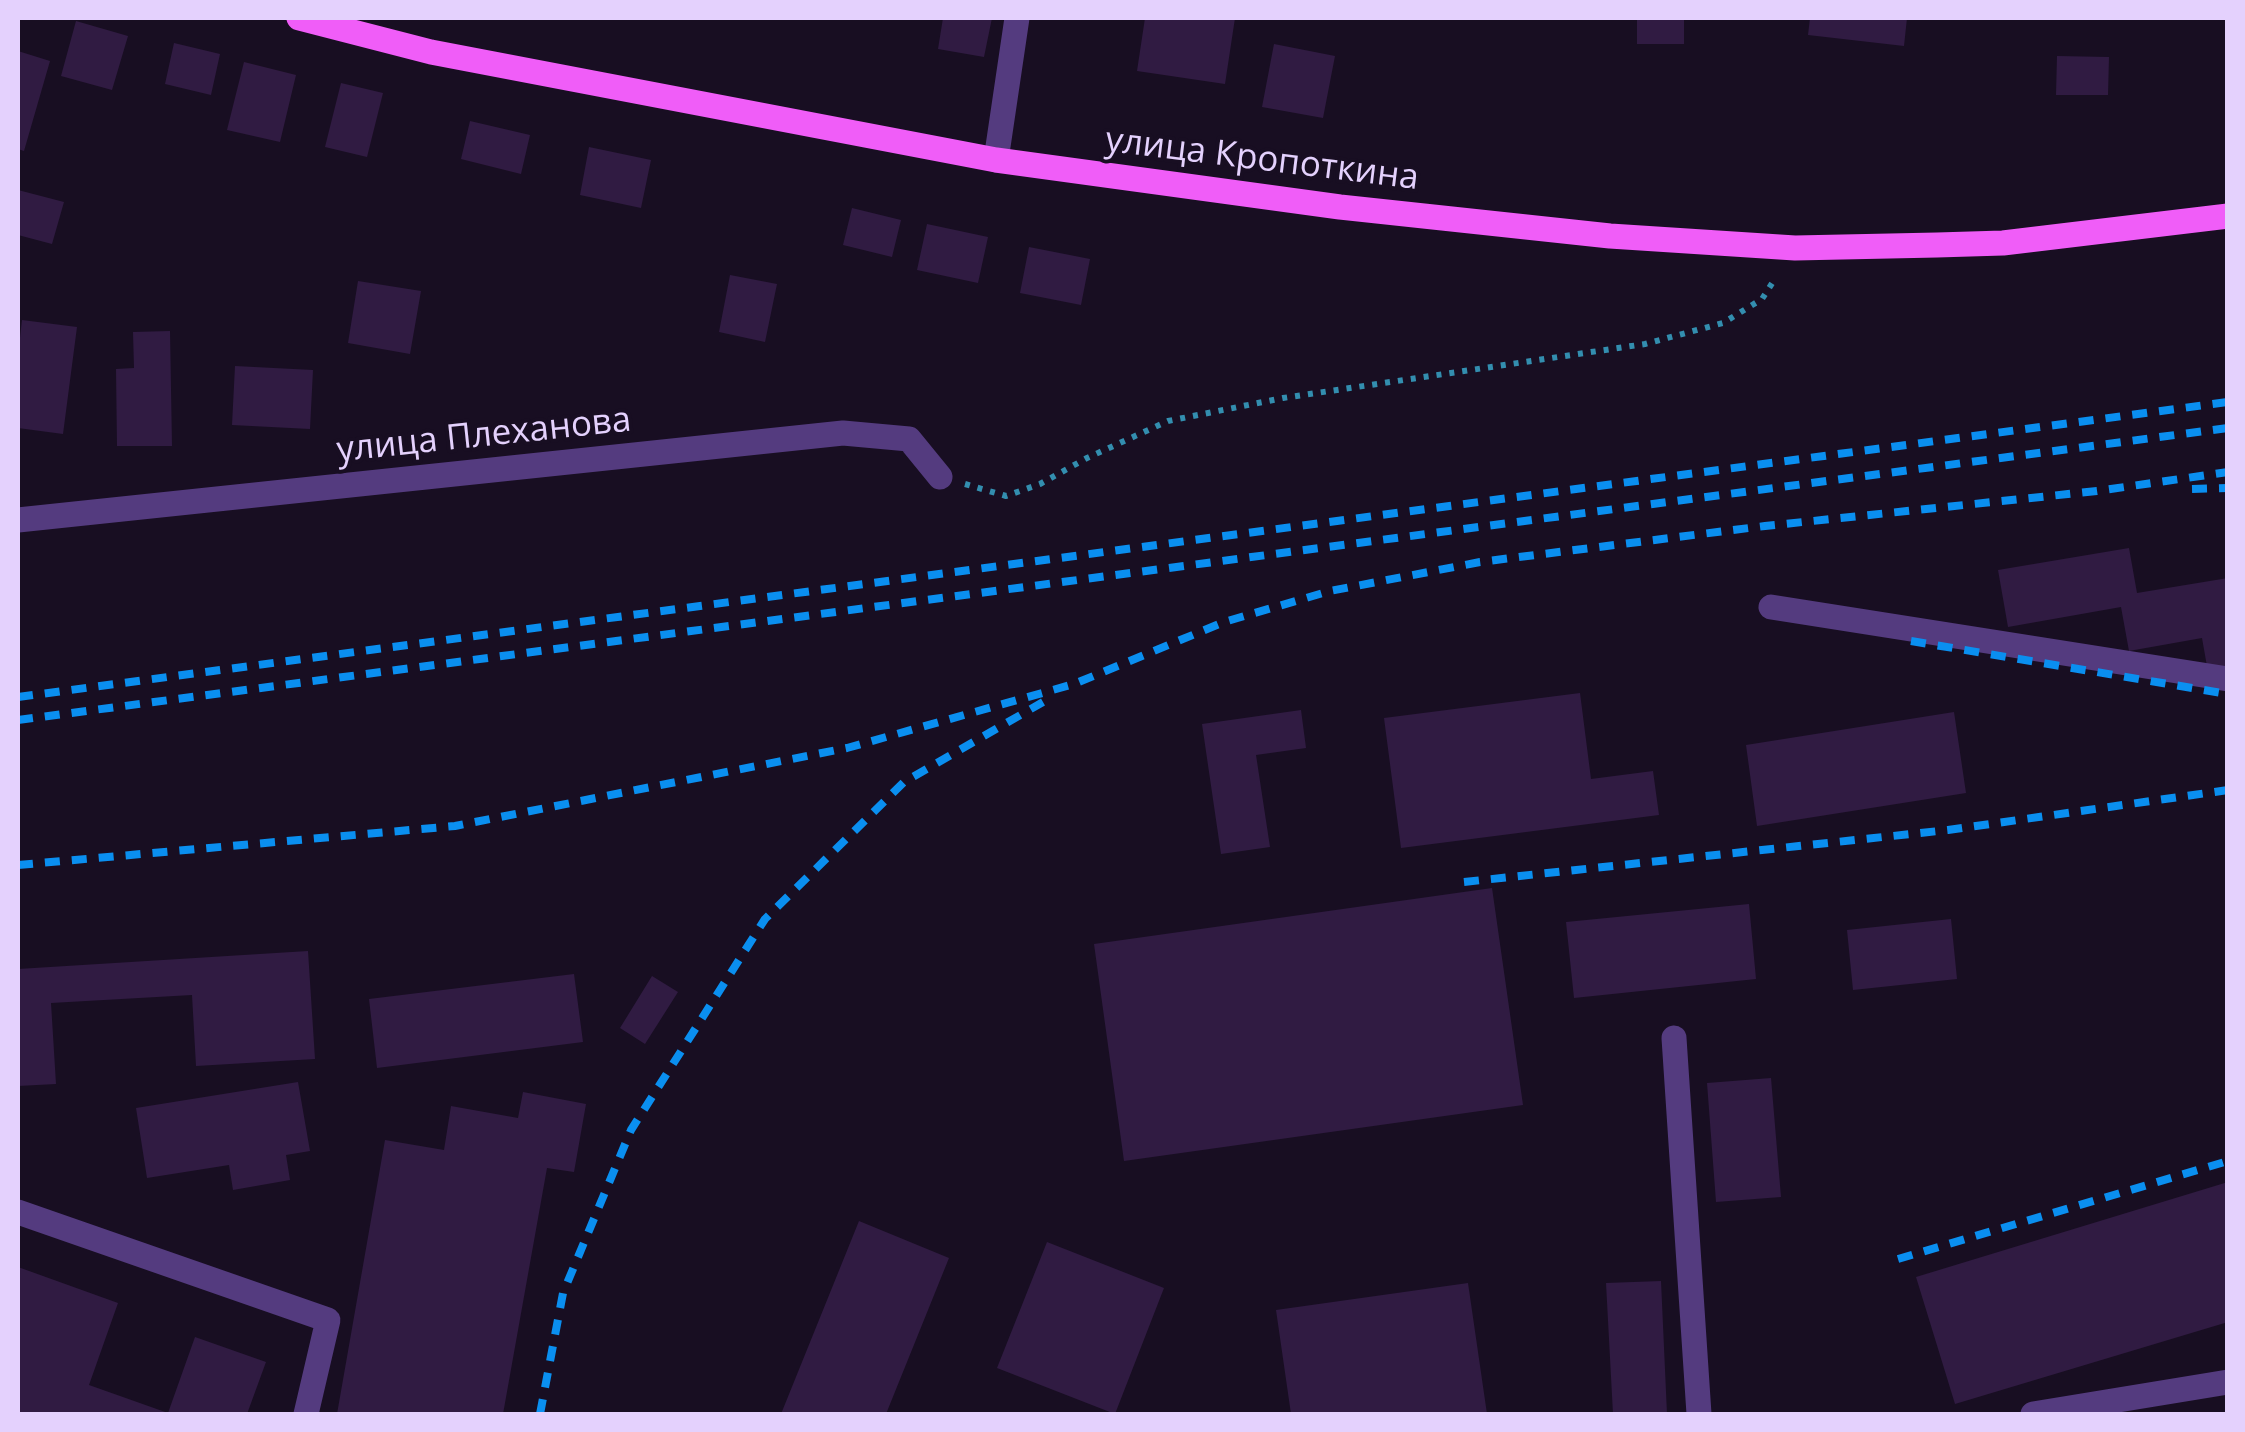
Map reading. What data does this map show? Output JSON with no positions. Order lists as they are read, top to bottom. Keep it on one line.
{"streets":{"main road":["улица Кропоткина"],"street":["улица Плеханова"]}}
